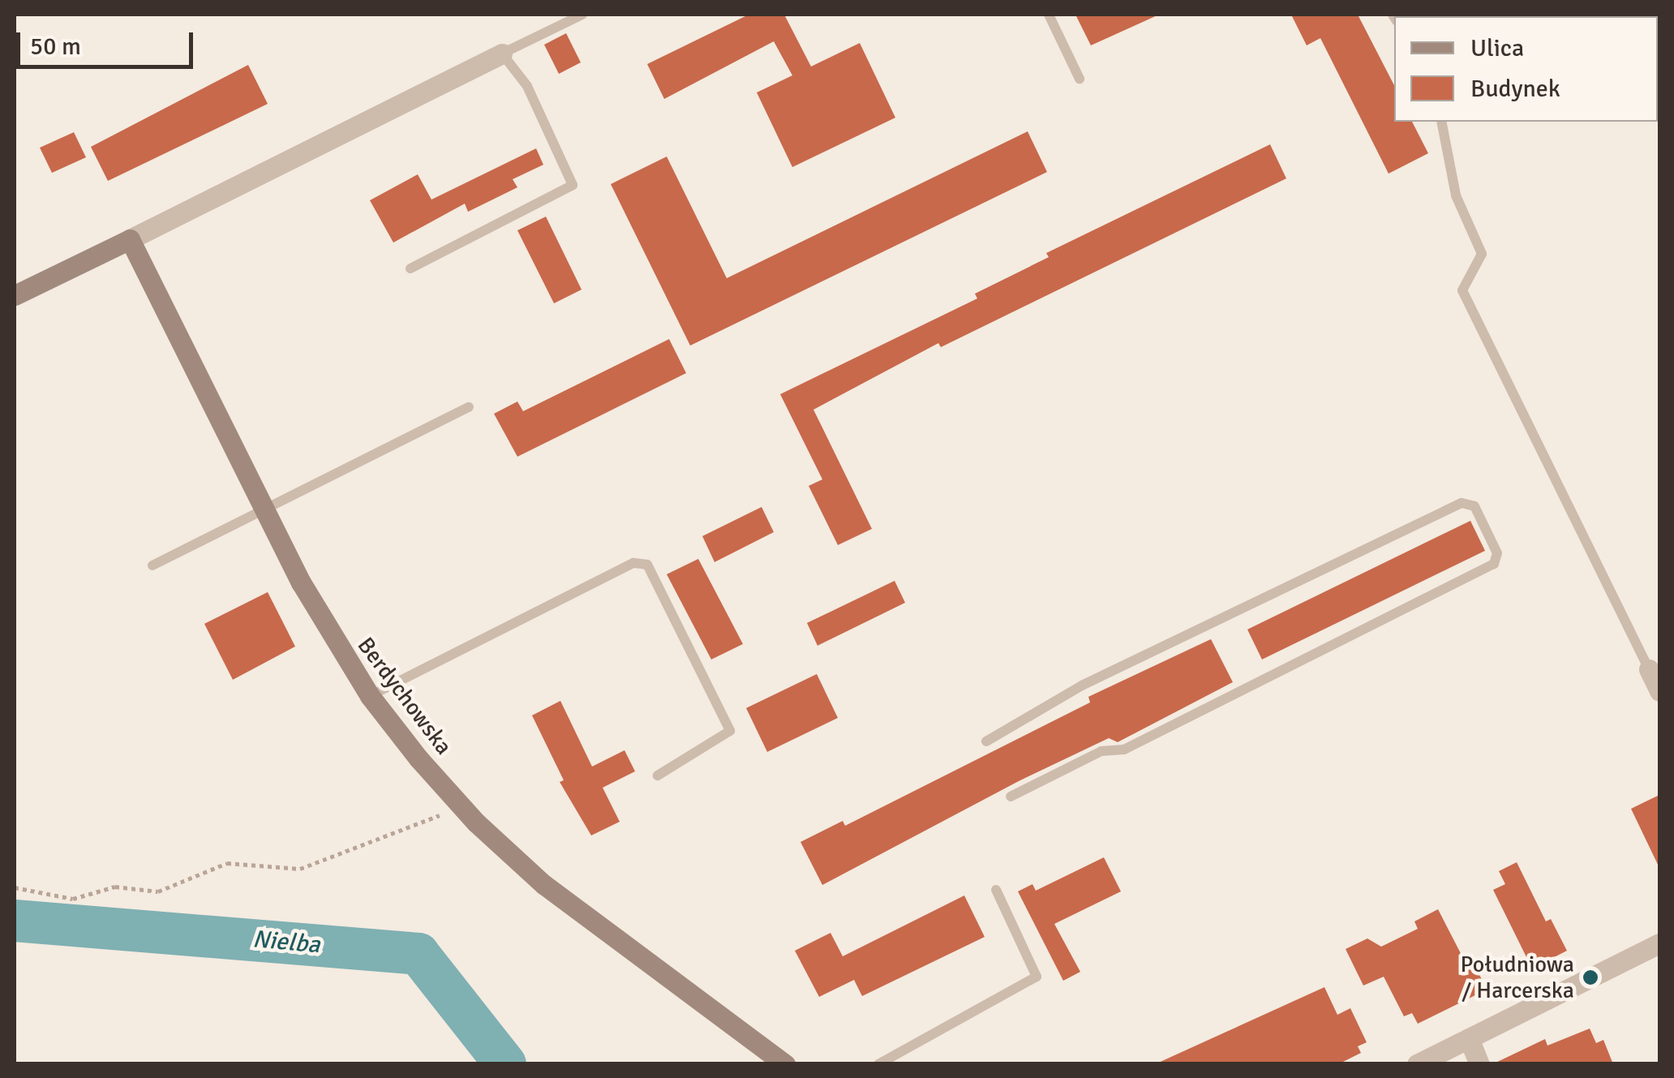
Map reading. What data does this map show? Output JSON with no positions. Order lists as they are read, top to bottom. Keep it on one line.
{"streets":{"street":["Berdychowska"]},"water":["Nielba"],"places":["Południowa / Harcerska"],"legend":["Ulica","Budynek"],"scale_bar":"50 m"}
